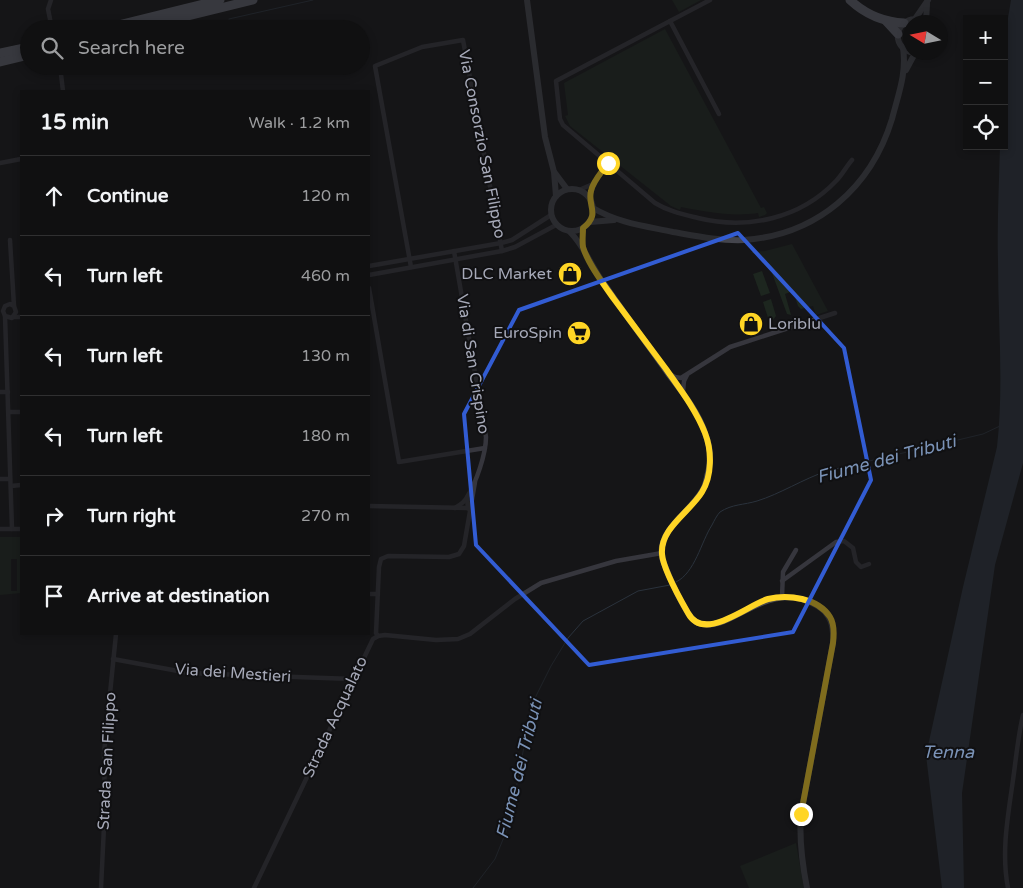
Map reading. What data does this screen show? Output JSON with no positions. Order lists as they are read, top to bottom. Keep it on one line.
{"streets":{"street":["Via Consorzio San Filippo","Via di San Crispino","Via dei Mestieri","Strada Acqualato","Strada San Filippo"]},"crossings":[["Via dei Mestieri","Strada Acqualato"],["Via dei Mestieri","Strada San Filippo"]],"water":["Fiume dei Tributi","Tenna"],"places":{"shop":["DLC Market","Loriblu"],"supermarket":["EuroSpin"]},"north":"left","page":{"map_buttons":["+","−"],"search":"Search here","heading":["15 min","Walk · 1.2 km"],"list":[["Continue","120 m"],["Turn left","460 m"],["Turn left","130 m"],["Turn left","180 m"],["Turn right","270 m"],"Arrive at destination"]}}
